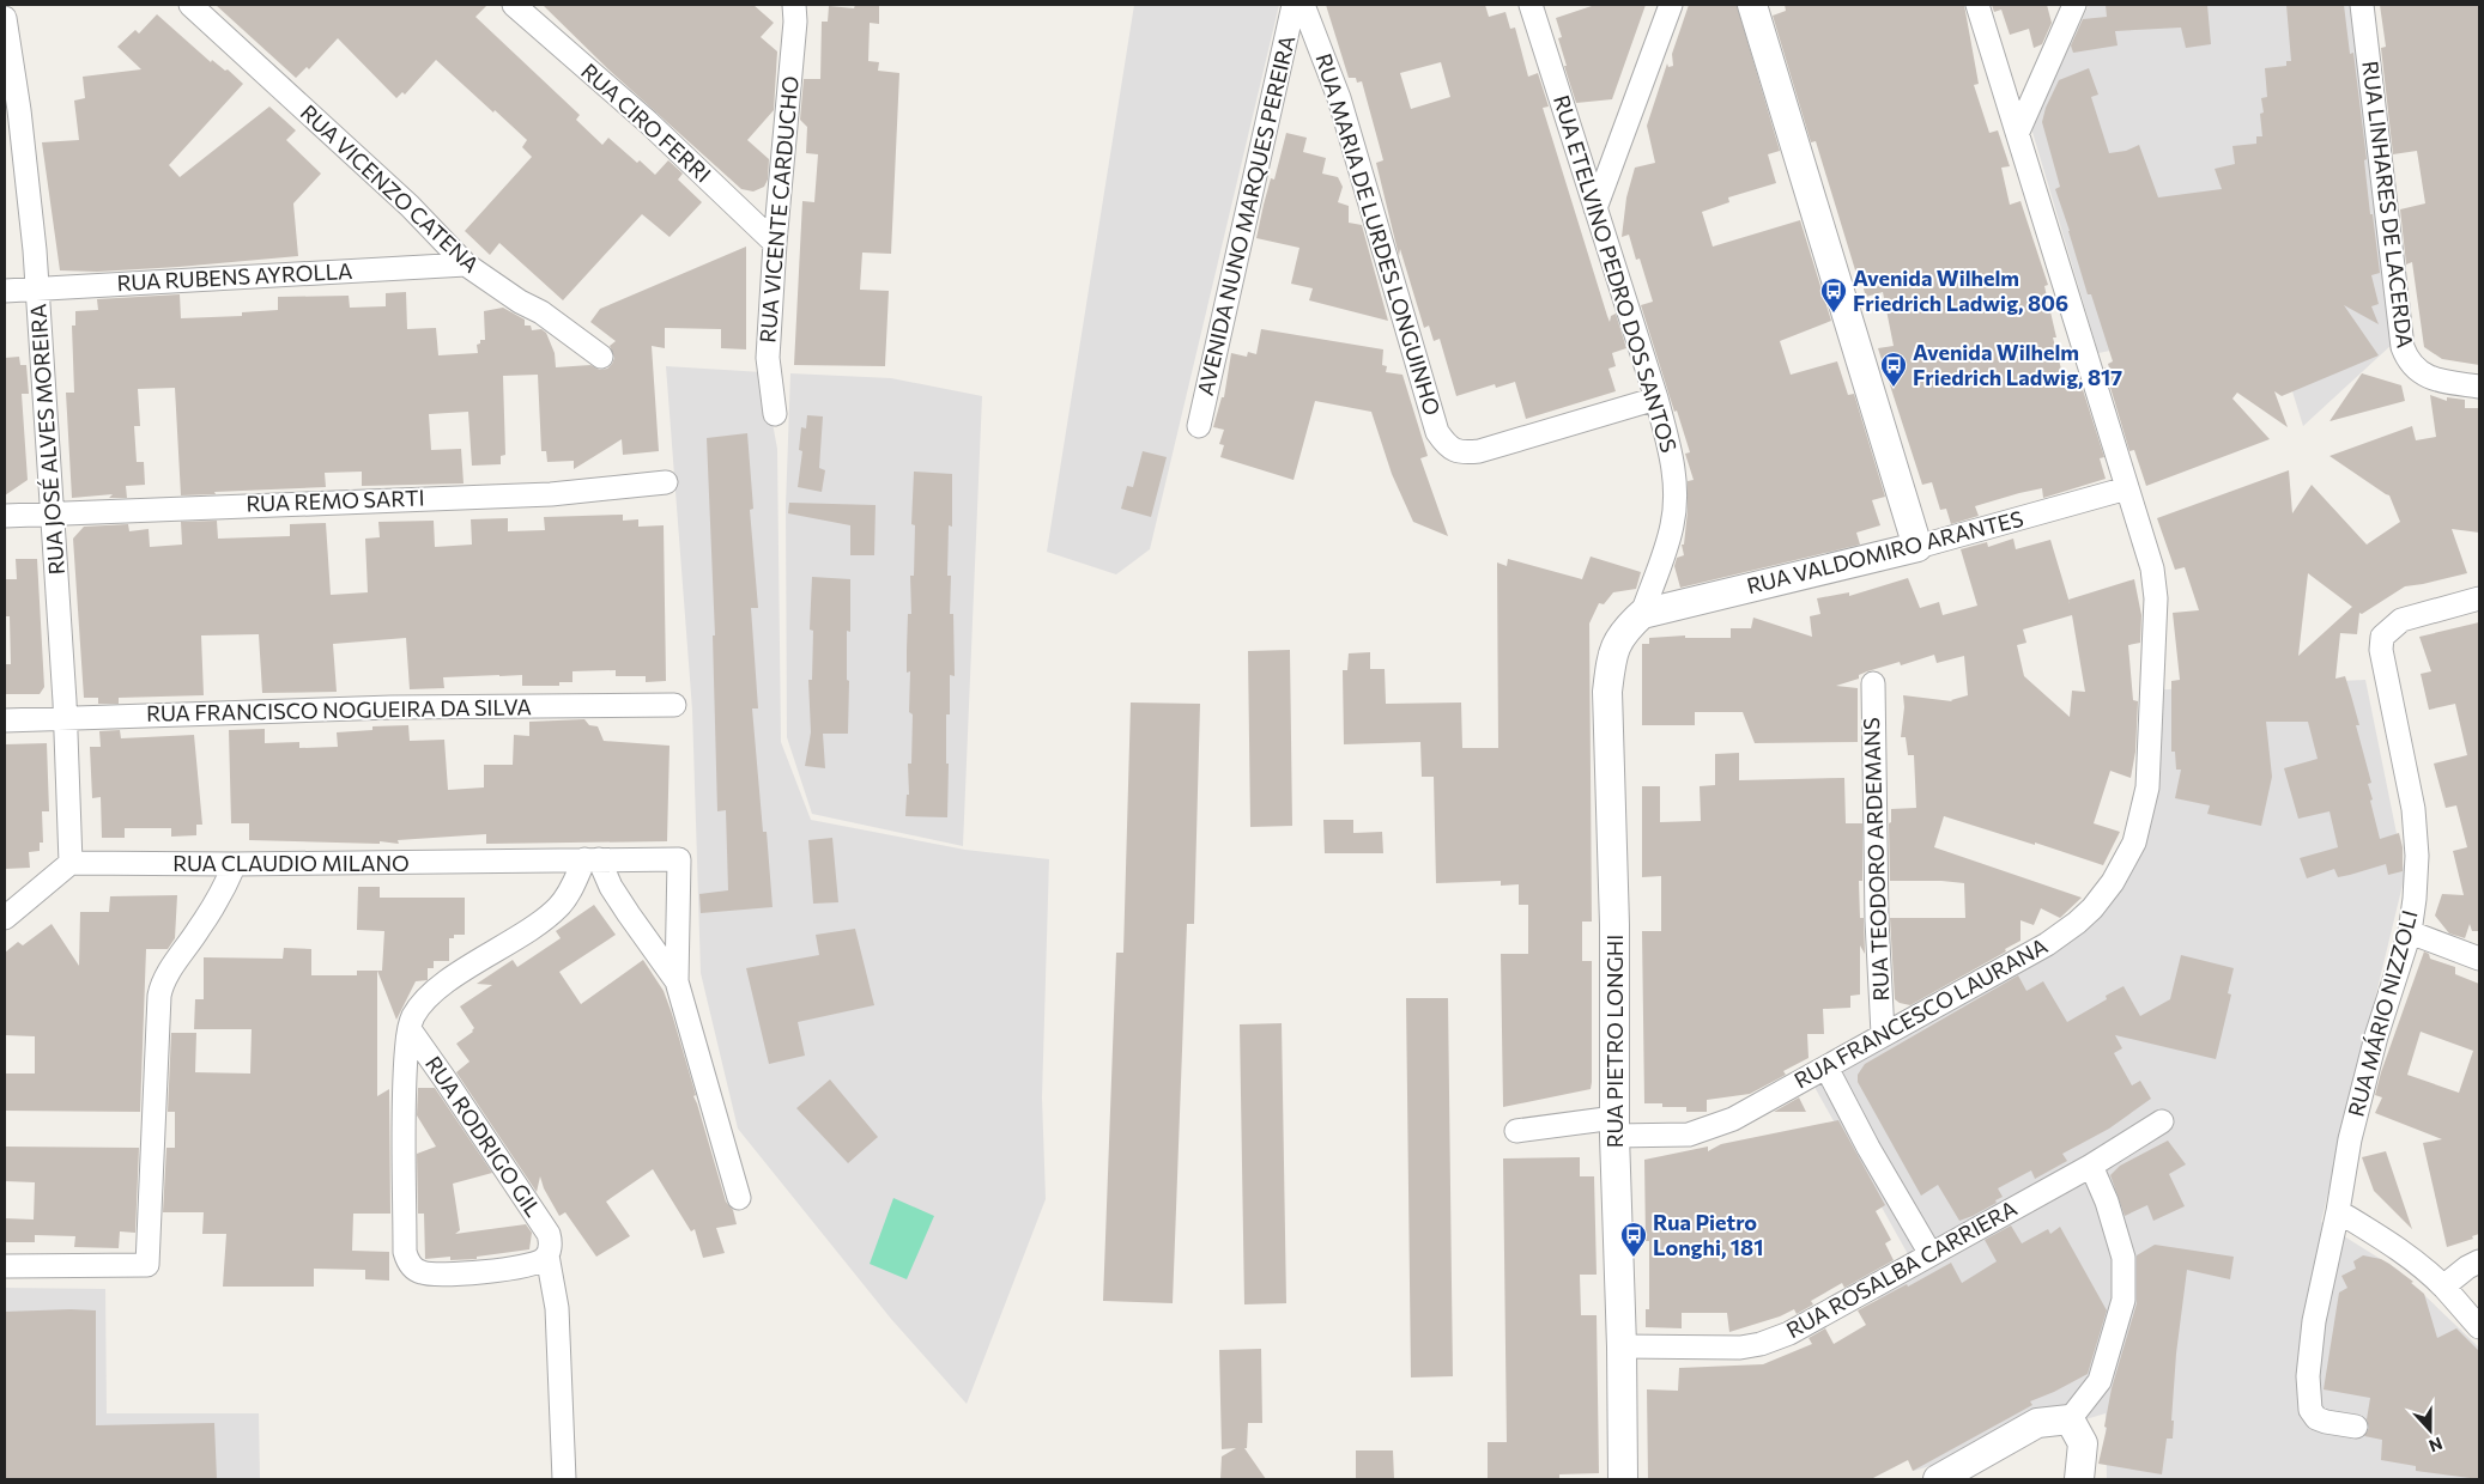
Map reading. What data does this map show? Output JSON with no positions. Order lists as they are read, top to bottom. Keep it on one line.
{"streets":{"street":["RUA CIRO FERRI","RUA VICENZO CATENA","RUA LINHARES DE LACERDA","RUA VICENTE CARDUCHO","AVENIDA NUNO MARQUES PEREIRA","RUA MARIA DE LURDES LONGUINHO","RUA ETELVINO PEDRO DOS SANTOS","RUA RUBENS AYROLLA","RUA JOSÉ ALVES MOREIRA","RUA REMO SARTI","RUA VALDOMIRO ARANTES","RUA FRANCISCO NOGUEIRA DA SILVA","RUA TEODORO ARDEMANS","RUA CLAUDIO MILANO","RUA FRANCESCO LAURANA","RUA MÁRIO NIZZOLI","RUA PIETRO LONGHI","RUA RODRIGO GIL","RUA ROSALBA CARRIERA"]},"crossings":[["RUA CIRO FERRI","RUA VICENTE CARDUCHO"],["RUA VICENZO CATENA","RUA RUBENS AYROLLA"],["RUA MARIA DE LURDES LONGUINHO","RUA ETELVINO PEDRO DOS SANTOS"],["RUA ETELVINO PEDRO DOS SANTOS","RUA VALDOMIRO ARANTES"],["RUA ETELVINO PEDRO DOS SANTOS","RUA PIETRO LONGHI"],["RUA RUBENS AYROLLA","RUA JOSÉ ALVES MOREIRA"],["RUA JOSÉ ALVES MOREIRA","RUA REMO SARTI"],["RUA JOSÉ ALVES MOREIRA","RUA FRANCISCO NOGUEIRA DA SILVA"],["RUA JOSÉ ALVES MOREIRA","RUA CLAUDIO MILANO"],["RUA VALDOMIRO ARANTES","RUA FRANCESCO LAURANA"],["RUA VALDOMIRO ARANTES","RUA PIETRO LONGHI"],["RUA TEODORO ARDEMANS","RUA FRANCESCO LAURANA"],["RUA FRANCESCO LAURANA","RUA PIETRO LONGHI"],["RUA PIETRO LONGHI","RUA ROSALBA CARRIERA"]],"places":{"bus stop":["Avenida Wilhelm Friedrich Ladwig, 806","Avenida Wilhelm Friedrich Ladwig, 817","Rua Pietro Longhi, 181"]},"north":"bottom"}
